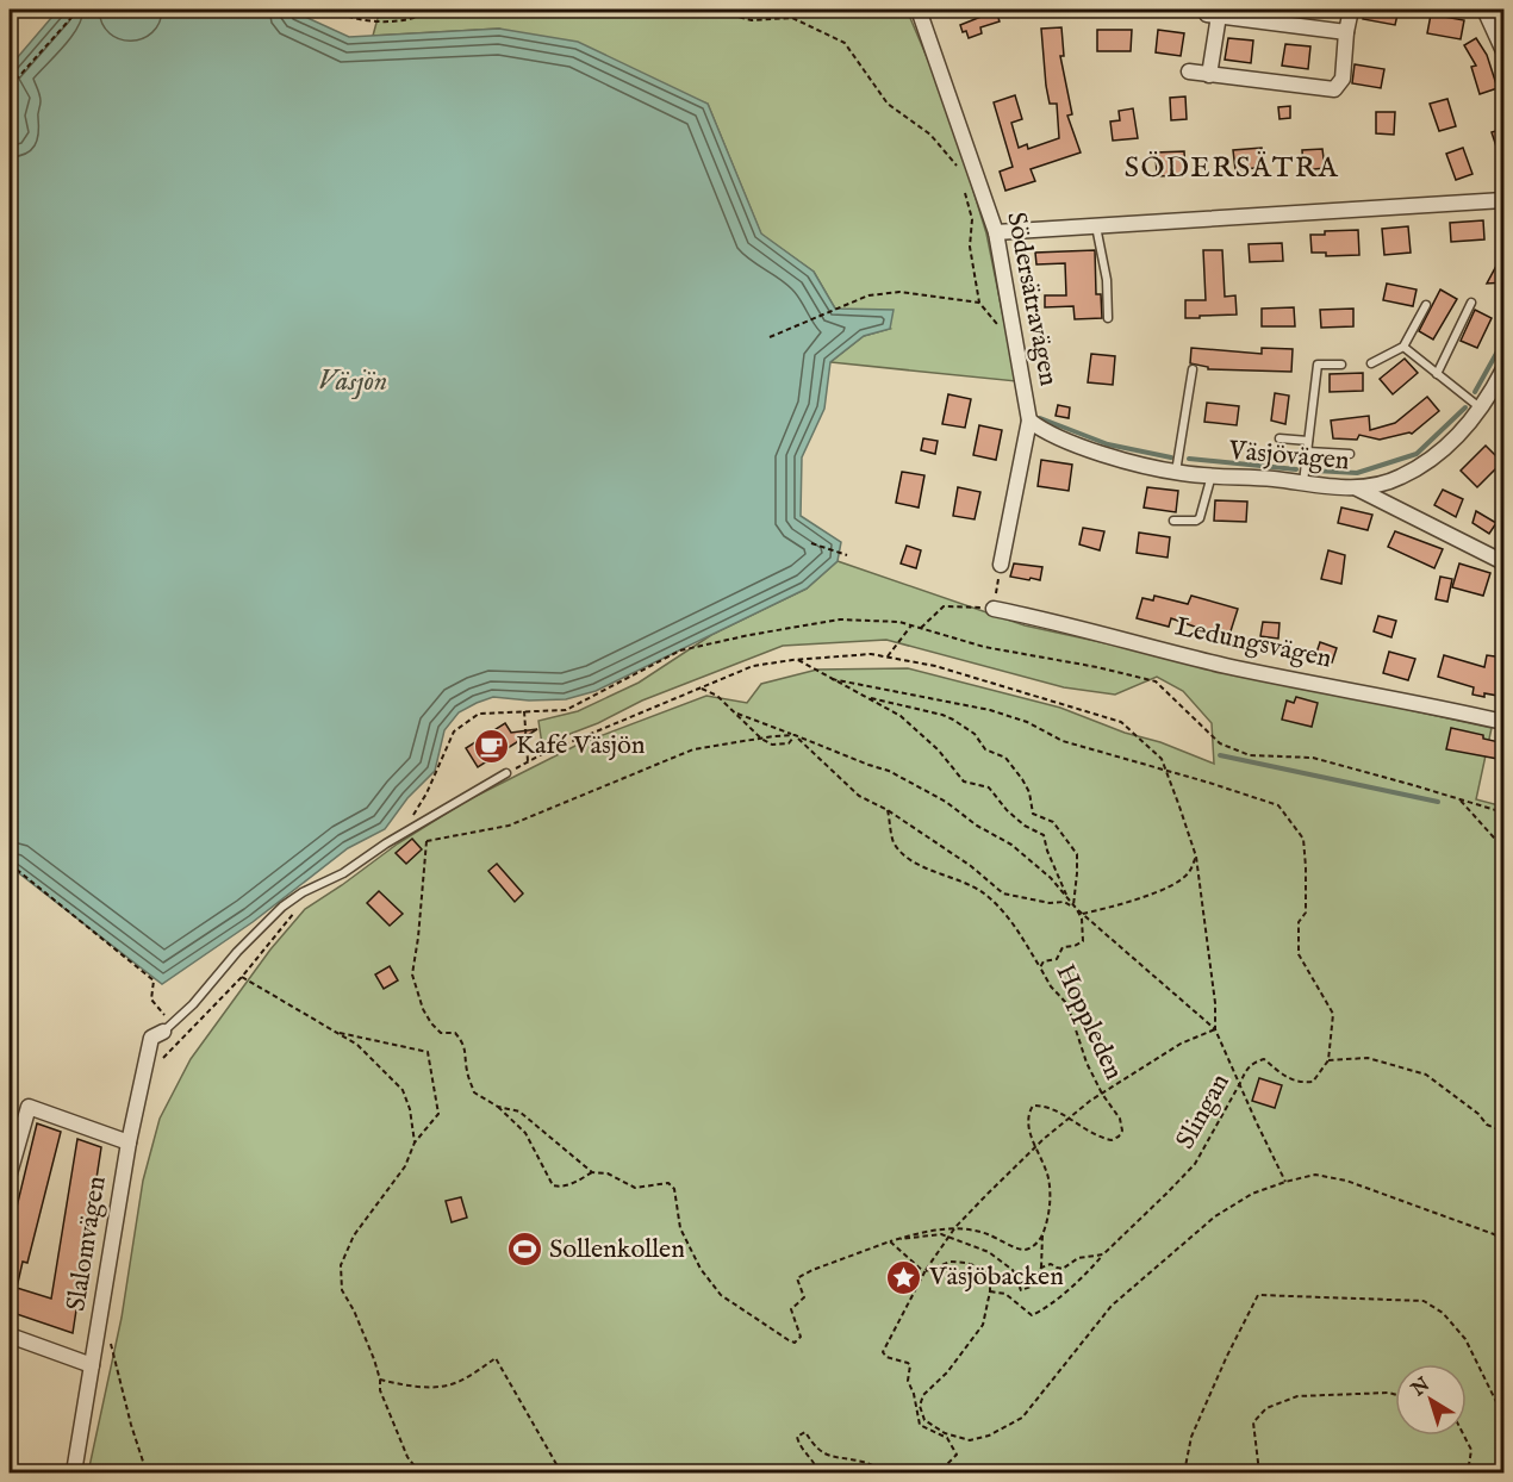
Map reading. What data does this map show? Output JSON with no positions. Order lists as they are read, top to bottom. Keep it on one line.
{"streets":{"street":["Södersätravägen","Väsjövägen","Ledungsvägen","Slalomvägen"],"path":["Hoppleden","Slingan"]},"crossings":[["Södersätravägen","Väsjövägen"],["Hoppleden","Slingan"]],"districts":["SÖDERSÄTRA"],"water":["Väsjön"],"places":{"cafe":["Kafé Väsjön"],"sports":["Sollenkollen"],"place":["Väsjöbacken"]},"north":"top left"}
